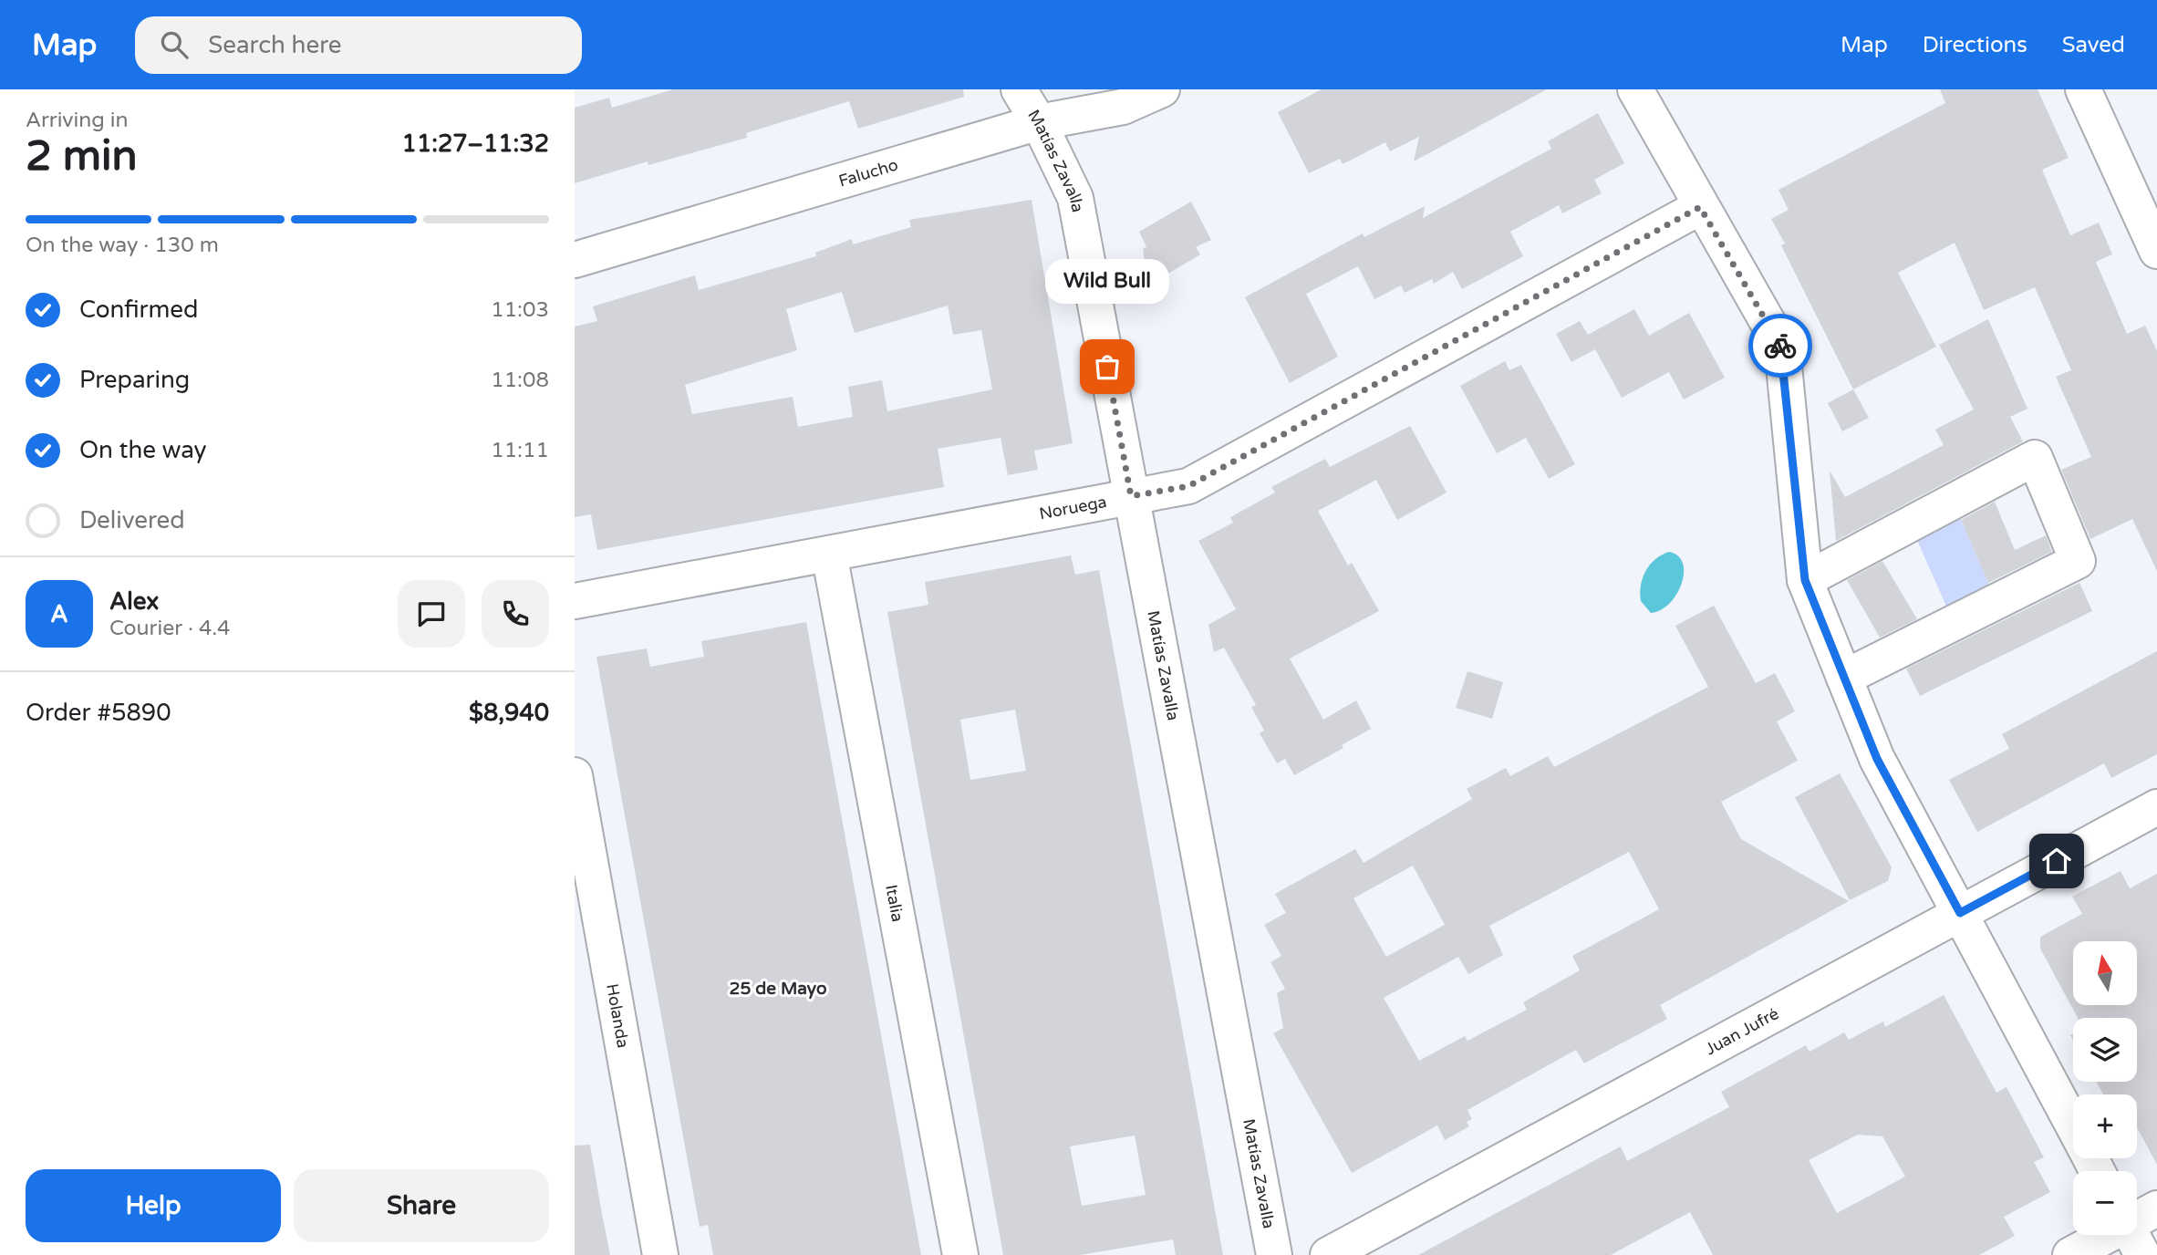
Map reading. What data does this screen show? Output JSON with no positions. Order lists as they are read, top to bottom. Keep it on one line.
{"streets":{"street":["Matías Zavalla","Falucho","Noruega","Italia","Holanda","Juan Jufré"]},"crossings":[["Matías Zavalla","Falucho"],["Matías Zavalla","Noruega"],["Noruega","Italia"]],"districts":["25 de Mayo"],"places":["Wild Bull"],"north":"top","page":{"header":"Map","search":"Search here","nav":["Map","Directions","Saved"],"heading":["2 min","Arriving in","11:27–11:32"],"panel":["Alex","Courier · 4.4","Order #5890","$8,940"],"bar":"On the way · 130 m","bubble":"Wild Bull","list":[["Confirmed","11:03"],["Preparing","11:08"],["On the way","11:11"],"Delivered"],"round":"A","map_buttons":["+","−"],"buttons":["Help","Share"]}}
